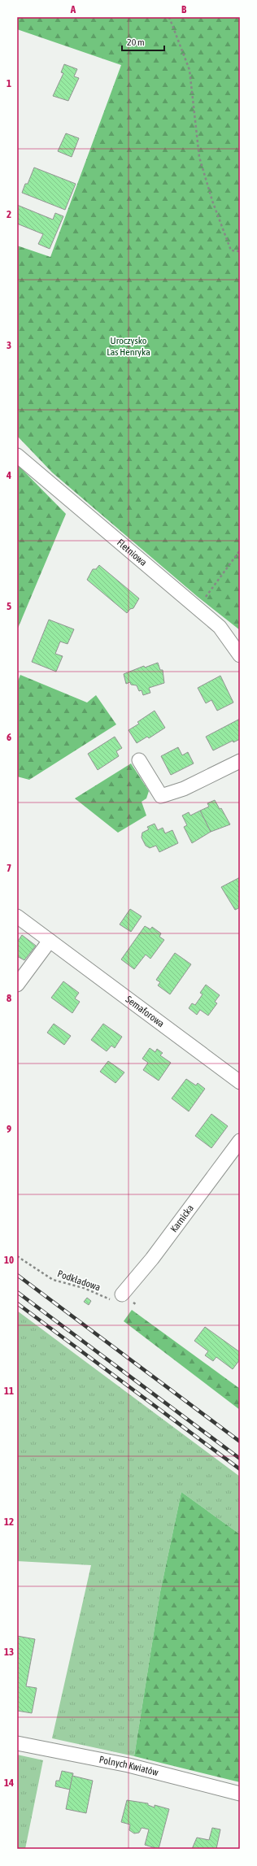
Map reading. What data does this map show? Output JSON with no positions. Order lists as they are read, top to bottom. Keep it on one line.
{"streets":{"street":["Fletniowa","Semaforowa","Karnicka","Polnych Kwiatów"],"path":["Podkładowa"]},"crossings":[["Karnicka","Podkładowa"]],"parks":["Uroczysko Las Henryka"],"scale_bar":"20 m","grid":{"columns":["A","B"],"rows":["1","2","3","4","5","6","7","8","9","10","11","12","13","14"]}}
